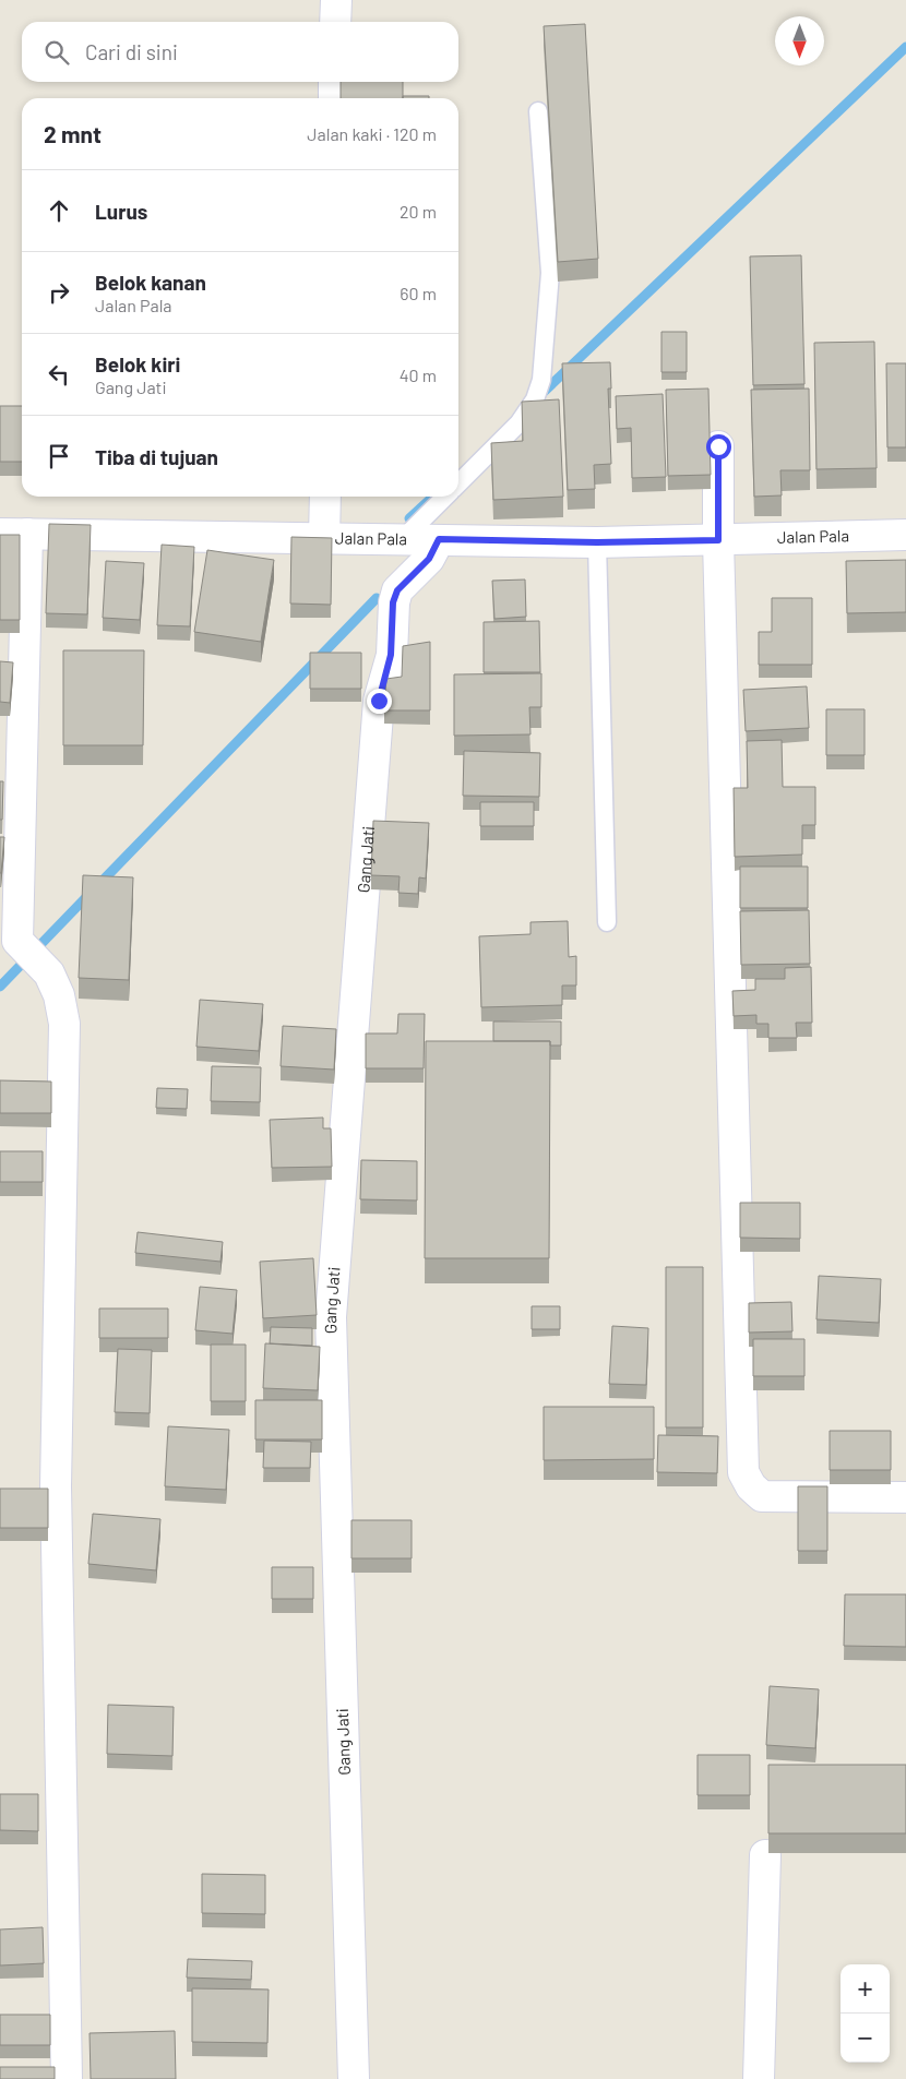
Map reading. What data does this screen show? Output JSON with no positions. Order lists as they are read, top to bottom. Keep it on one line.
{"streets":{"street":["Jalan Pala","Gang Jati"]},"crossings":[["Jalan Pala","Gang Jati"]],"north":"bottom","page":{"search":"Cari di sini","heading":["2 mnt","Jalan kaki · 120 m"],"list":[["Lurus","20 m"],["Belok kanan","Jalan Pala","60 m"],["Belok kiri","Gang Jati","40 m"],"Tiba di tujuan"],"map_buttons":["+","−"]}}
